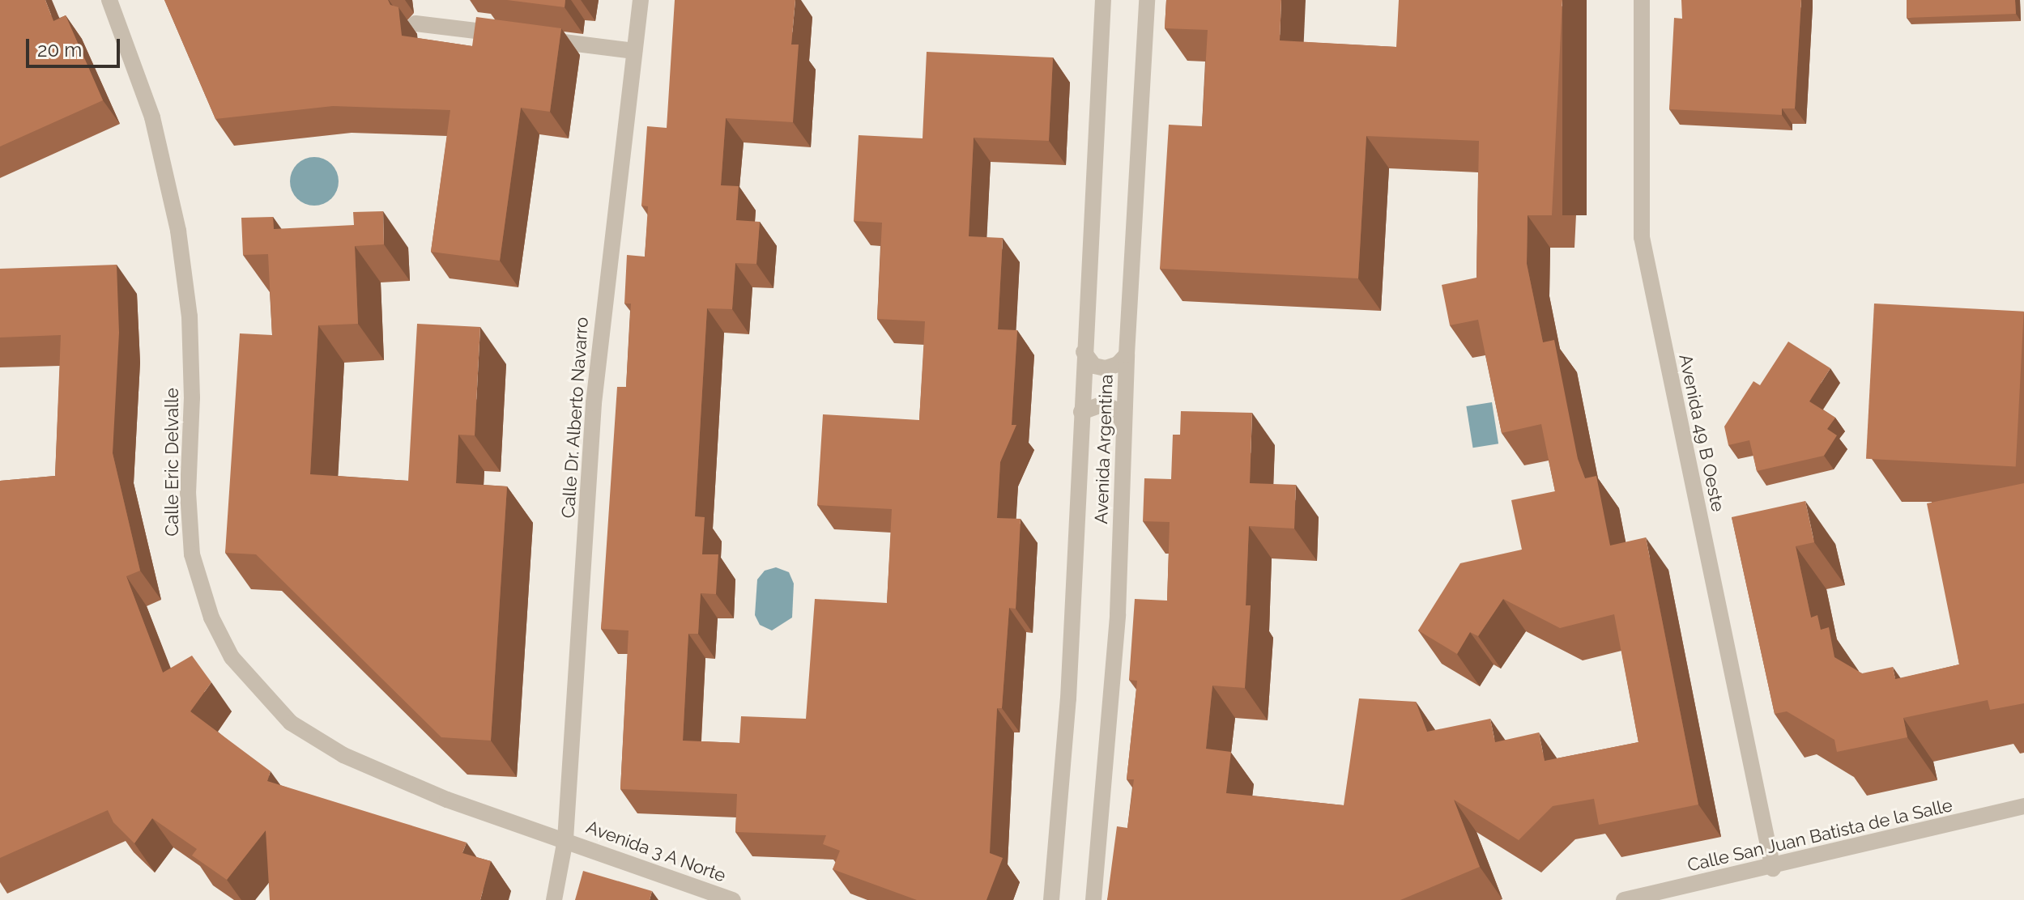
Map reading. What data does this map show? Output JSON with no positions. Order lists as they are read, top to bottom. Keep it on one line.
{"streets":{"street":["Calle Dr. Alberto Navarro","Avenida 49 B Oeste","Avenida Argentina","Calle Eric Delvalle","Calle San Juan Batista de la Salle","Avenida 3 A Norte"]},"crossings":[["Calle Dr. Alberto Navarro","Calle Eric Delvalle"],["Calle Dr. Alberto Navarro","Avenida 3 A Norte"],["Avenida 49 B Oeste","Calle San Juan Batista de la Salle"],["Calle Eric Delvalle","Avenida 3 A Norte"]],"scale_bar":"20 m"}
